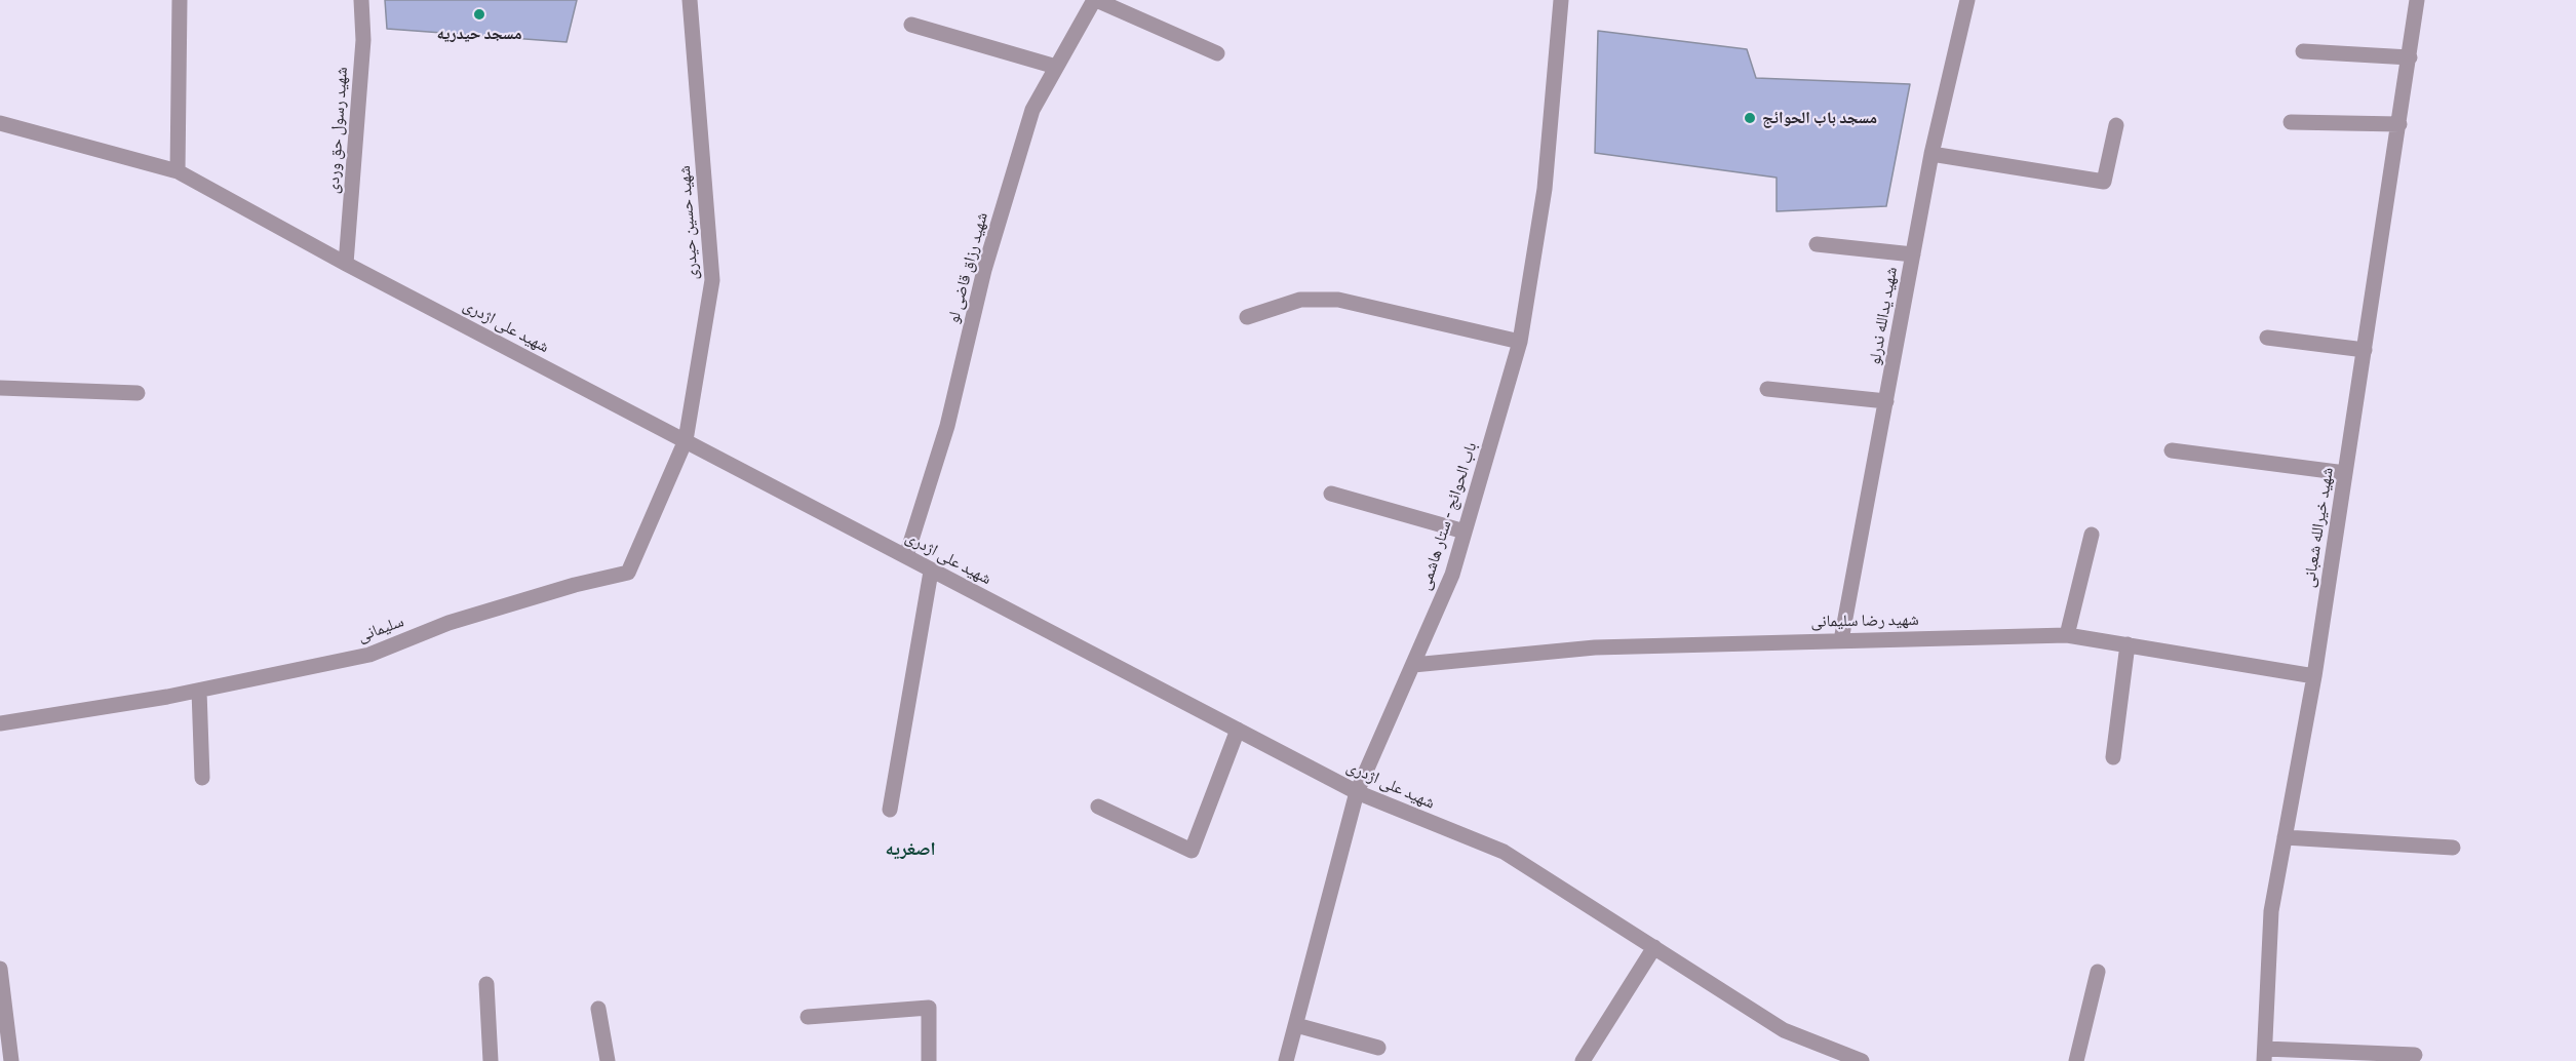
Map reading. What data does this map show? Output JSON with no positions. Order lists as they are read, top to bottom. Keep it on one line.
{"streets":{"street":["شهید رسول حق وردی","شهید حسین حیدری","شهید رزاق قاضی لو","شهید یدالله ندرلو","شهید علی اژدری","باب الحوائج - ستار هاشمی","شهید خیرالله شعبانی","شهید رضا سلیمانی","سلیمانی"]},"crossings":[["شهید رسول حق وردی","شهید علی اژدری"],["شهید حسین حیدری","شهید علی اژدری"],["شهید حسین حیدری","سلیمانی"],["شهید رزاق قاضی لو","شهید علی اژدری"],["شهید یدالله ندرلو","شهید رضا سلیمانی"],["شهید علی اژدری","باب الحوائج - ستار هاشمی"],["شهید علی اژدری","سلیمانی"],["باب الحوائج - ستار هاشمی","شهید رضا سلیمانی"],["شهید خیرالله شعبانی","شهید رضا سلیمانی"]],"districts":["اصغریه"],"places":["مسجد حیدریه","مسجد باب الحوائج"]}
